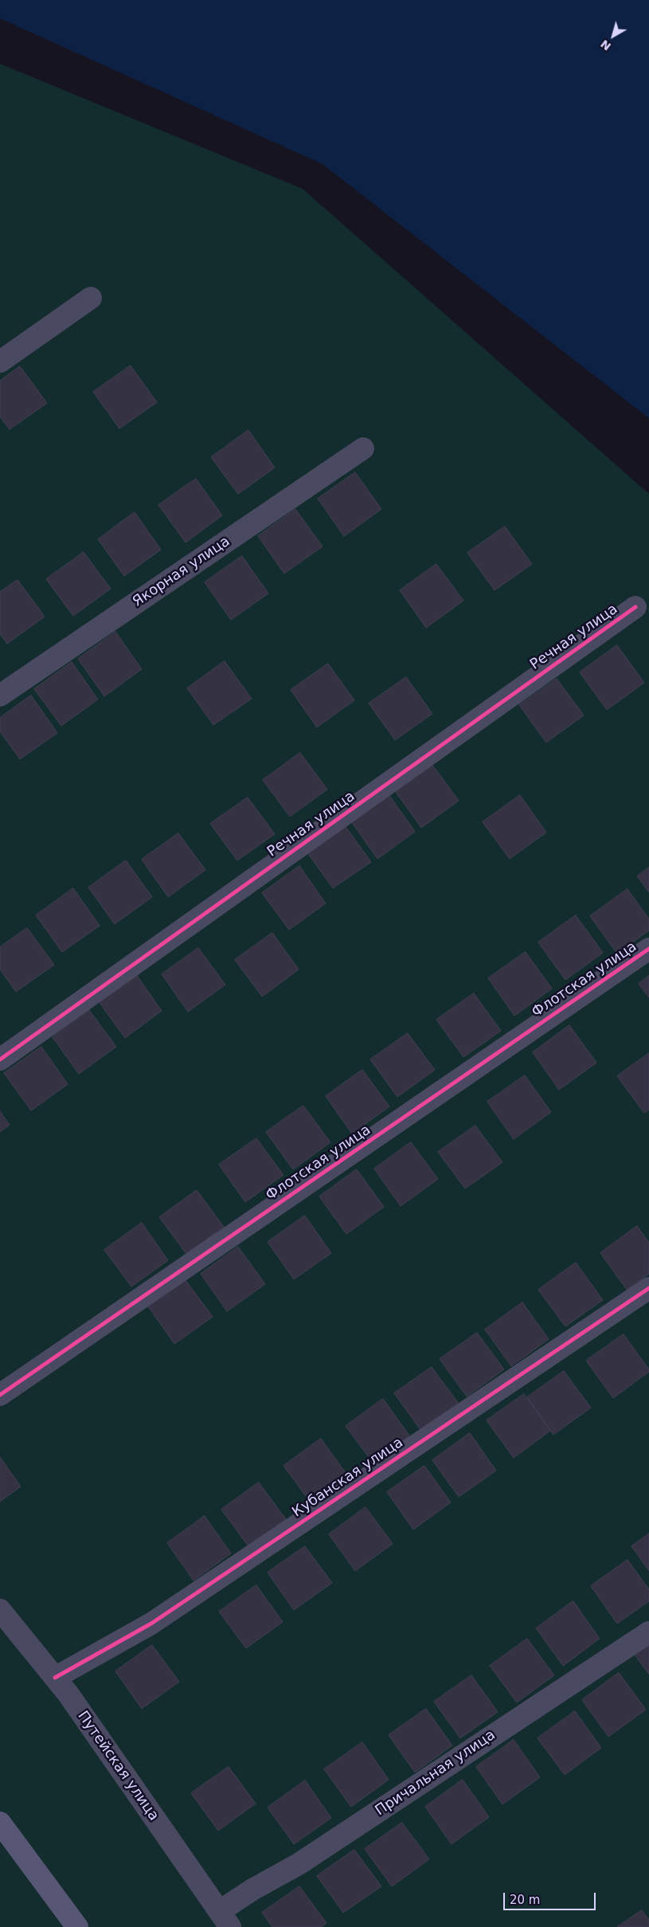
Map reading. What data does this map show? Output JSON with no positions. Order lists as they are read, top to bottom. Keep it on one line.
{"streets":{"street":["Якорная улица","Речная улица","Флотская улица","Кубанская улица","Путейская улица","Причальная улица"]},"crossings":[["Кубанская улица","Путейская улица"],["Путейская улица","Причальная улица"]],"scale_bar":"20 m","north":"bottom left"}
